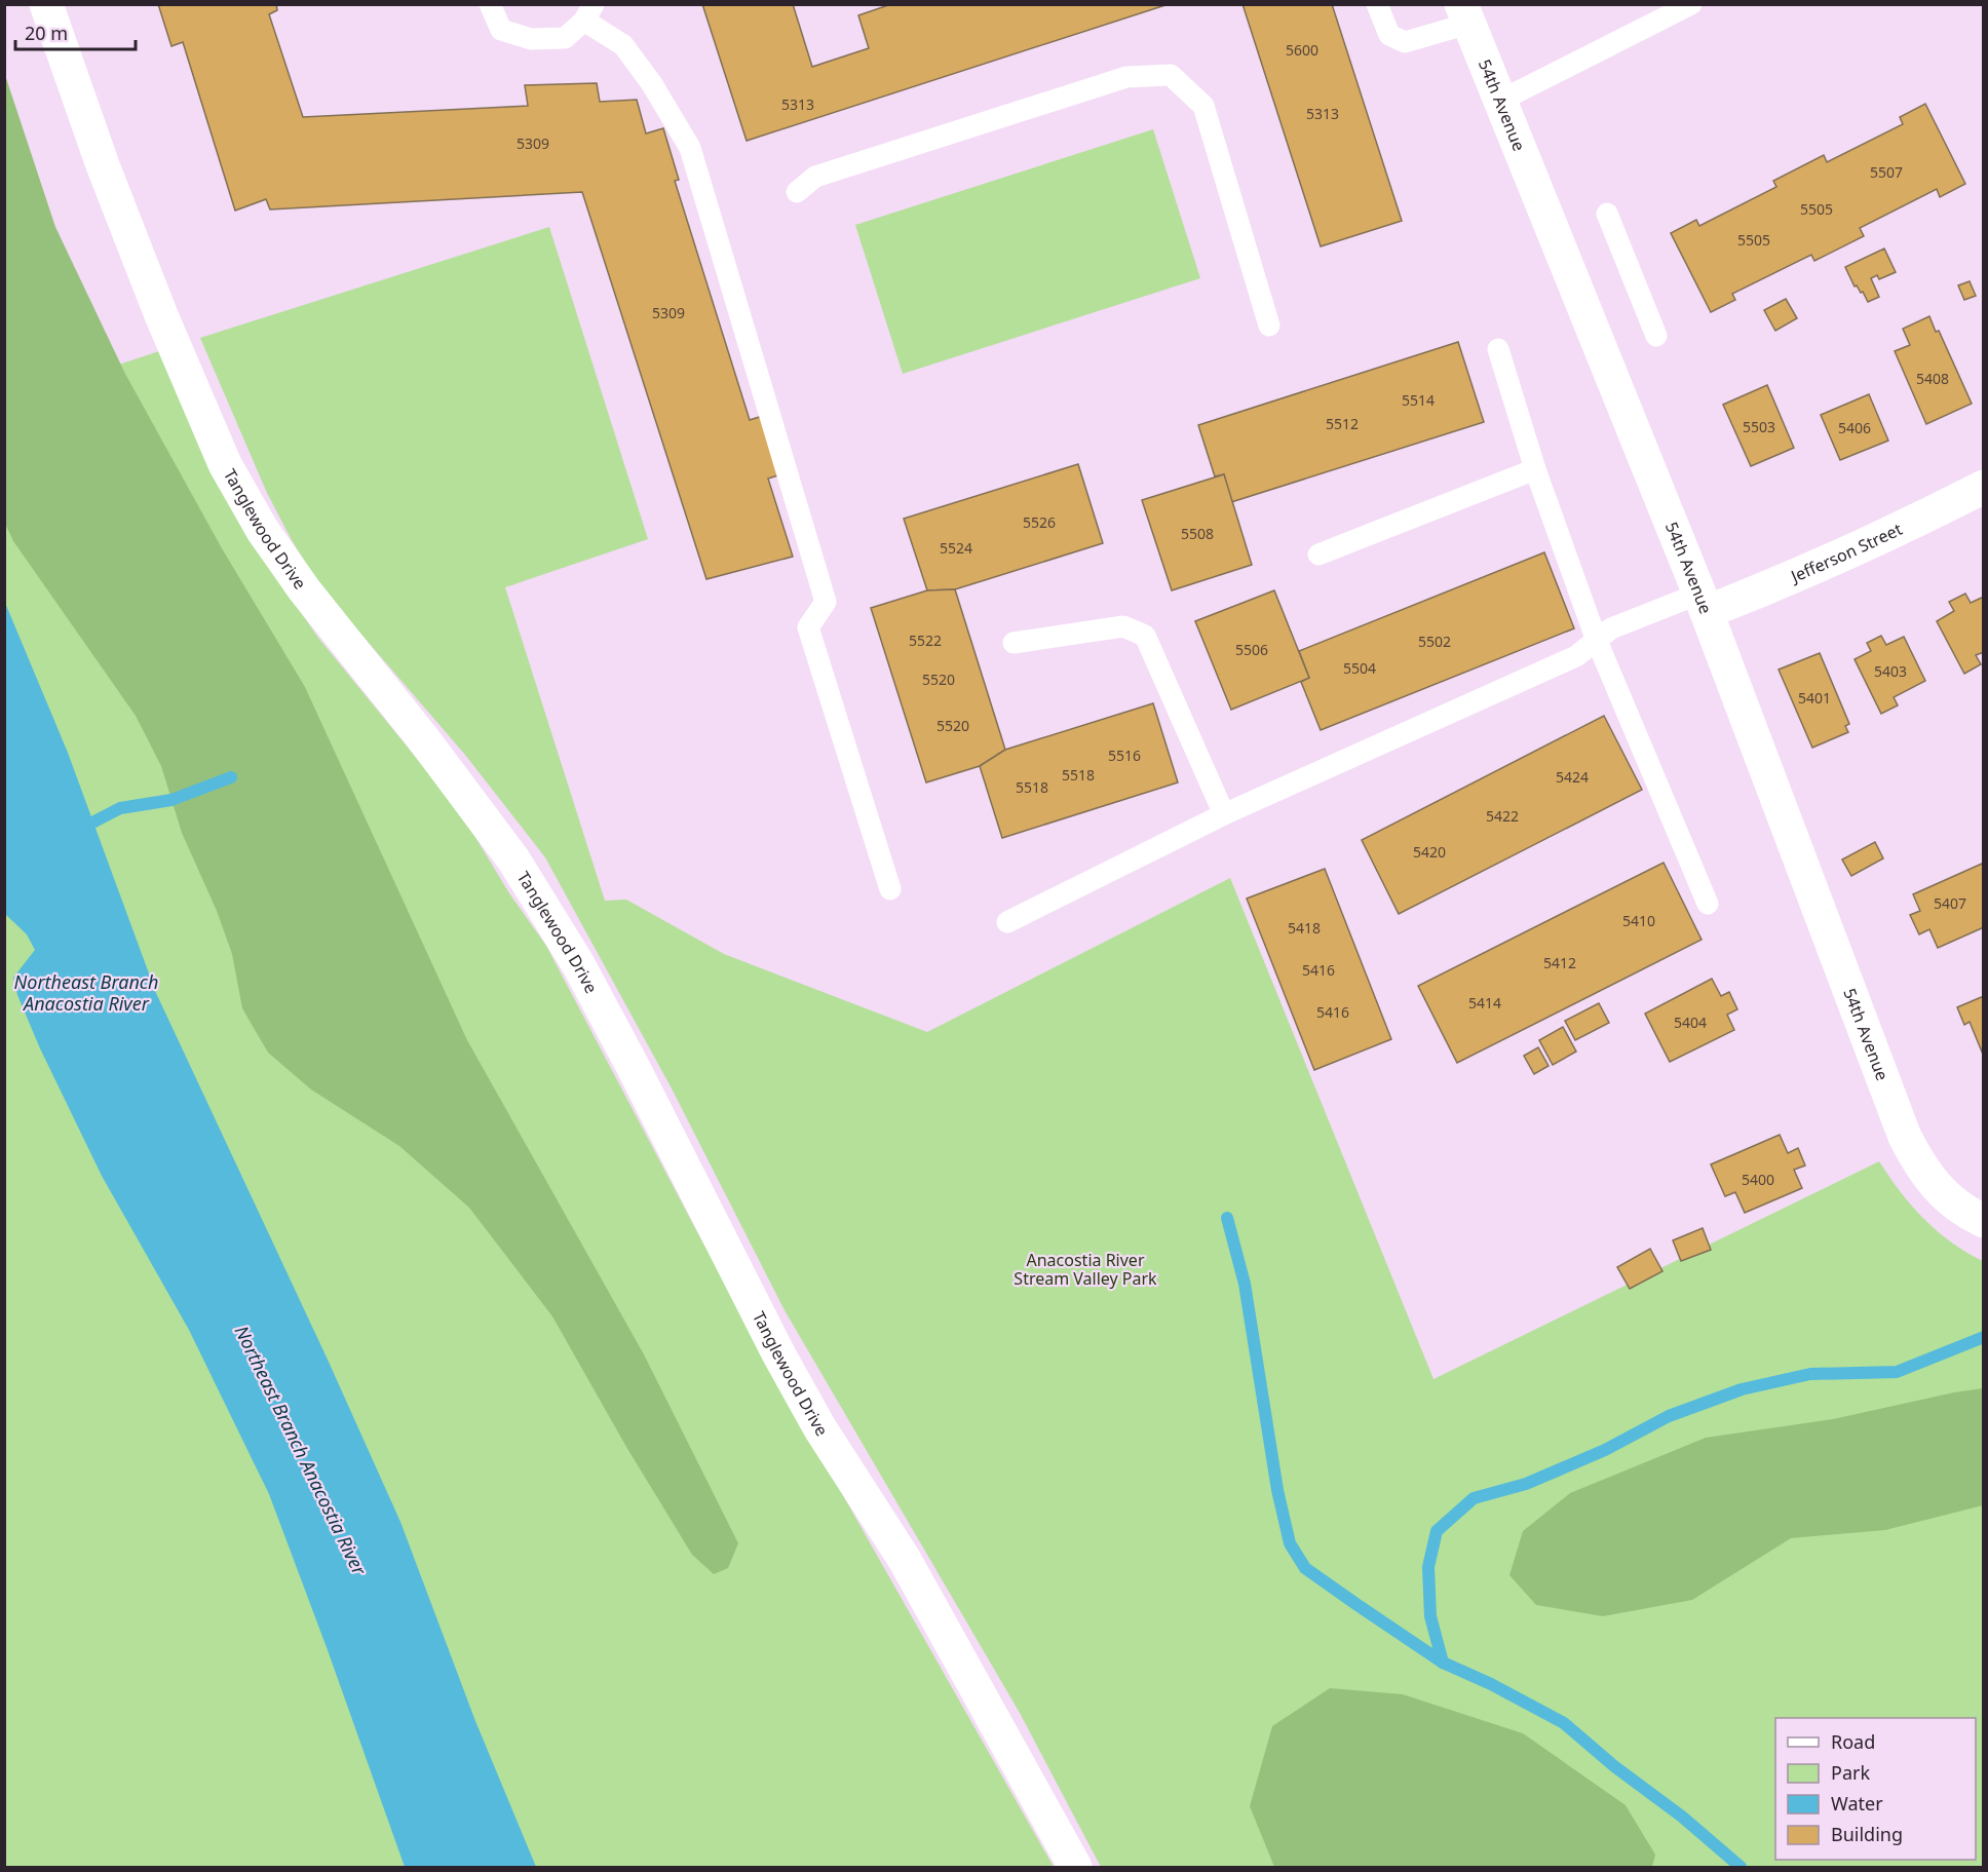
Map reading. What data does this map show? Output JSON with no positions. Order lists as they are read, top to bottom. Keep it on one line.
{"streets":{"street":["54th Avenue","Tanglewood Drive","Jefferson Street"]},"crossings":[["54th Avenue","Jefferson Street"]],"water":["Northeast Branch Anacostia River"],"parks":["Anacostia River Stream Valley Park"],"house_numbers":["5600","5313","5313","5309","5507","5505","5505","5309","5408","5514","5512","5503","5406","5526","5508","5524","5522","5502","5506","5504","5403","5520","5401","5520","5516","5518","5424","5518","5422","5420","5407","5410","5418","5412","5416","5414","5416","5404","5400"],"legend":["Road","Park","Water","Building"],"scale_bar":"20 m"}
